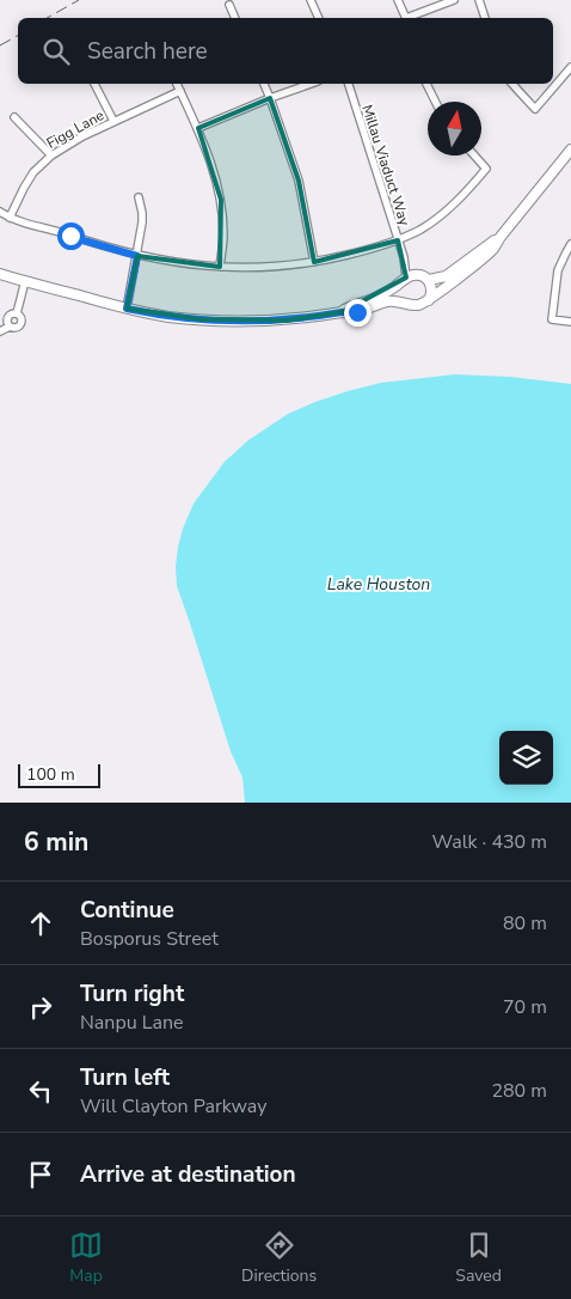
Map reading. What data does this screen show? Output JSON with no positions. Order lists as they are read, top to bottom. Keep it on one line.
{"streets":{"street":["Figg Lane","Millau Viaduct Way"]},"water":["Lake Houston"],"scale_bar":"100 m","north":"top","page":{"search":"Search here","scale":"100 m","heading":["6 min","Walk · 430 m"],"list":[["Continue","Bosporus Street","80 m"],["Turn right","Nanpu Lane","70 m"],["Turn left","Will Clayton Parkway","280 m"],"Arrive at destination"],"nav":["Map","Directions","Saved"]}}
